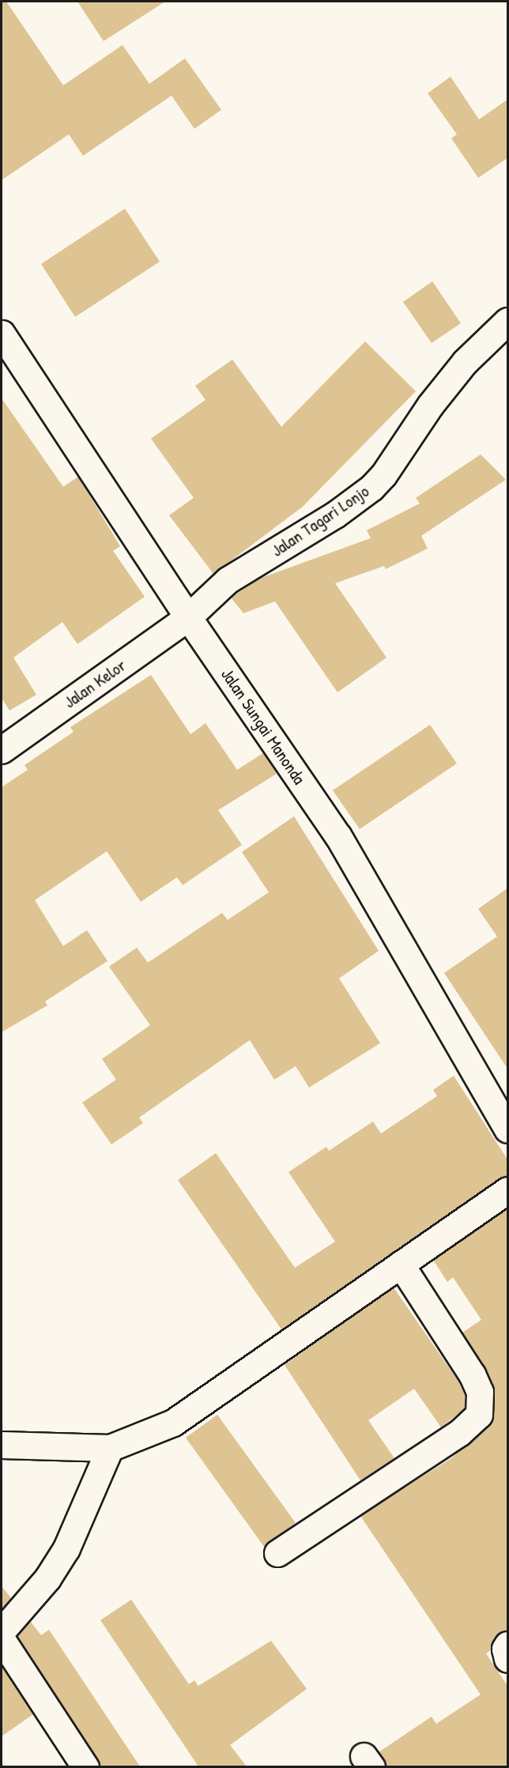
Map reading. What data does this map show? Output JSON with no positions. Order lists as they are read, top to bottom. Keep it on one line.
{"streets":{"street":["Jalan Tagari Lonjo","Jalan Kelor","Jalan Sungai Manonda"]},"crossings":[["Jalan Tagari Lonjo","Jalan Kelor"],["Jalan Tagari Lonjo","Jalan Sungai Manonda"],["Jalan Kelor","Jalan Sungai Manonda"]]}
